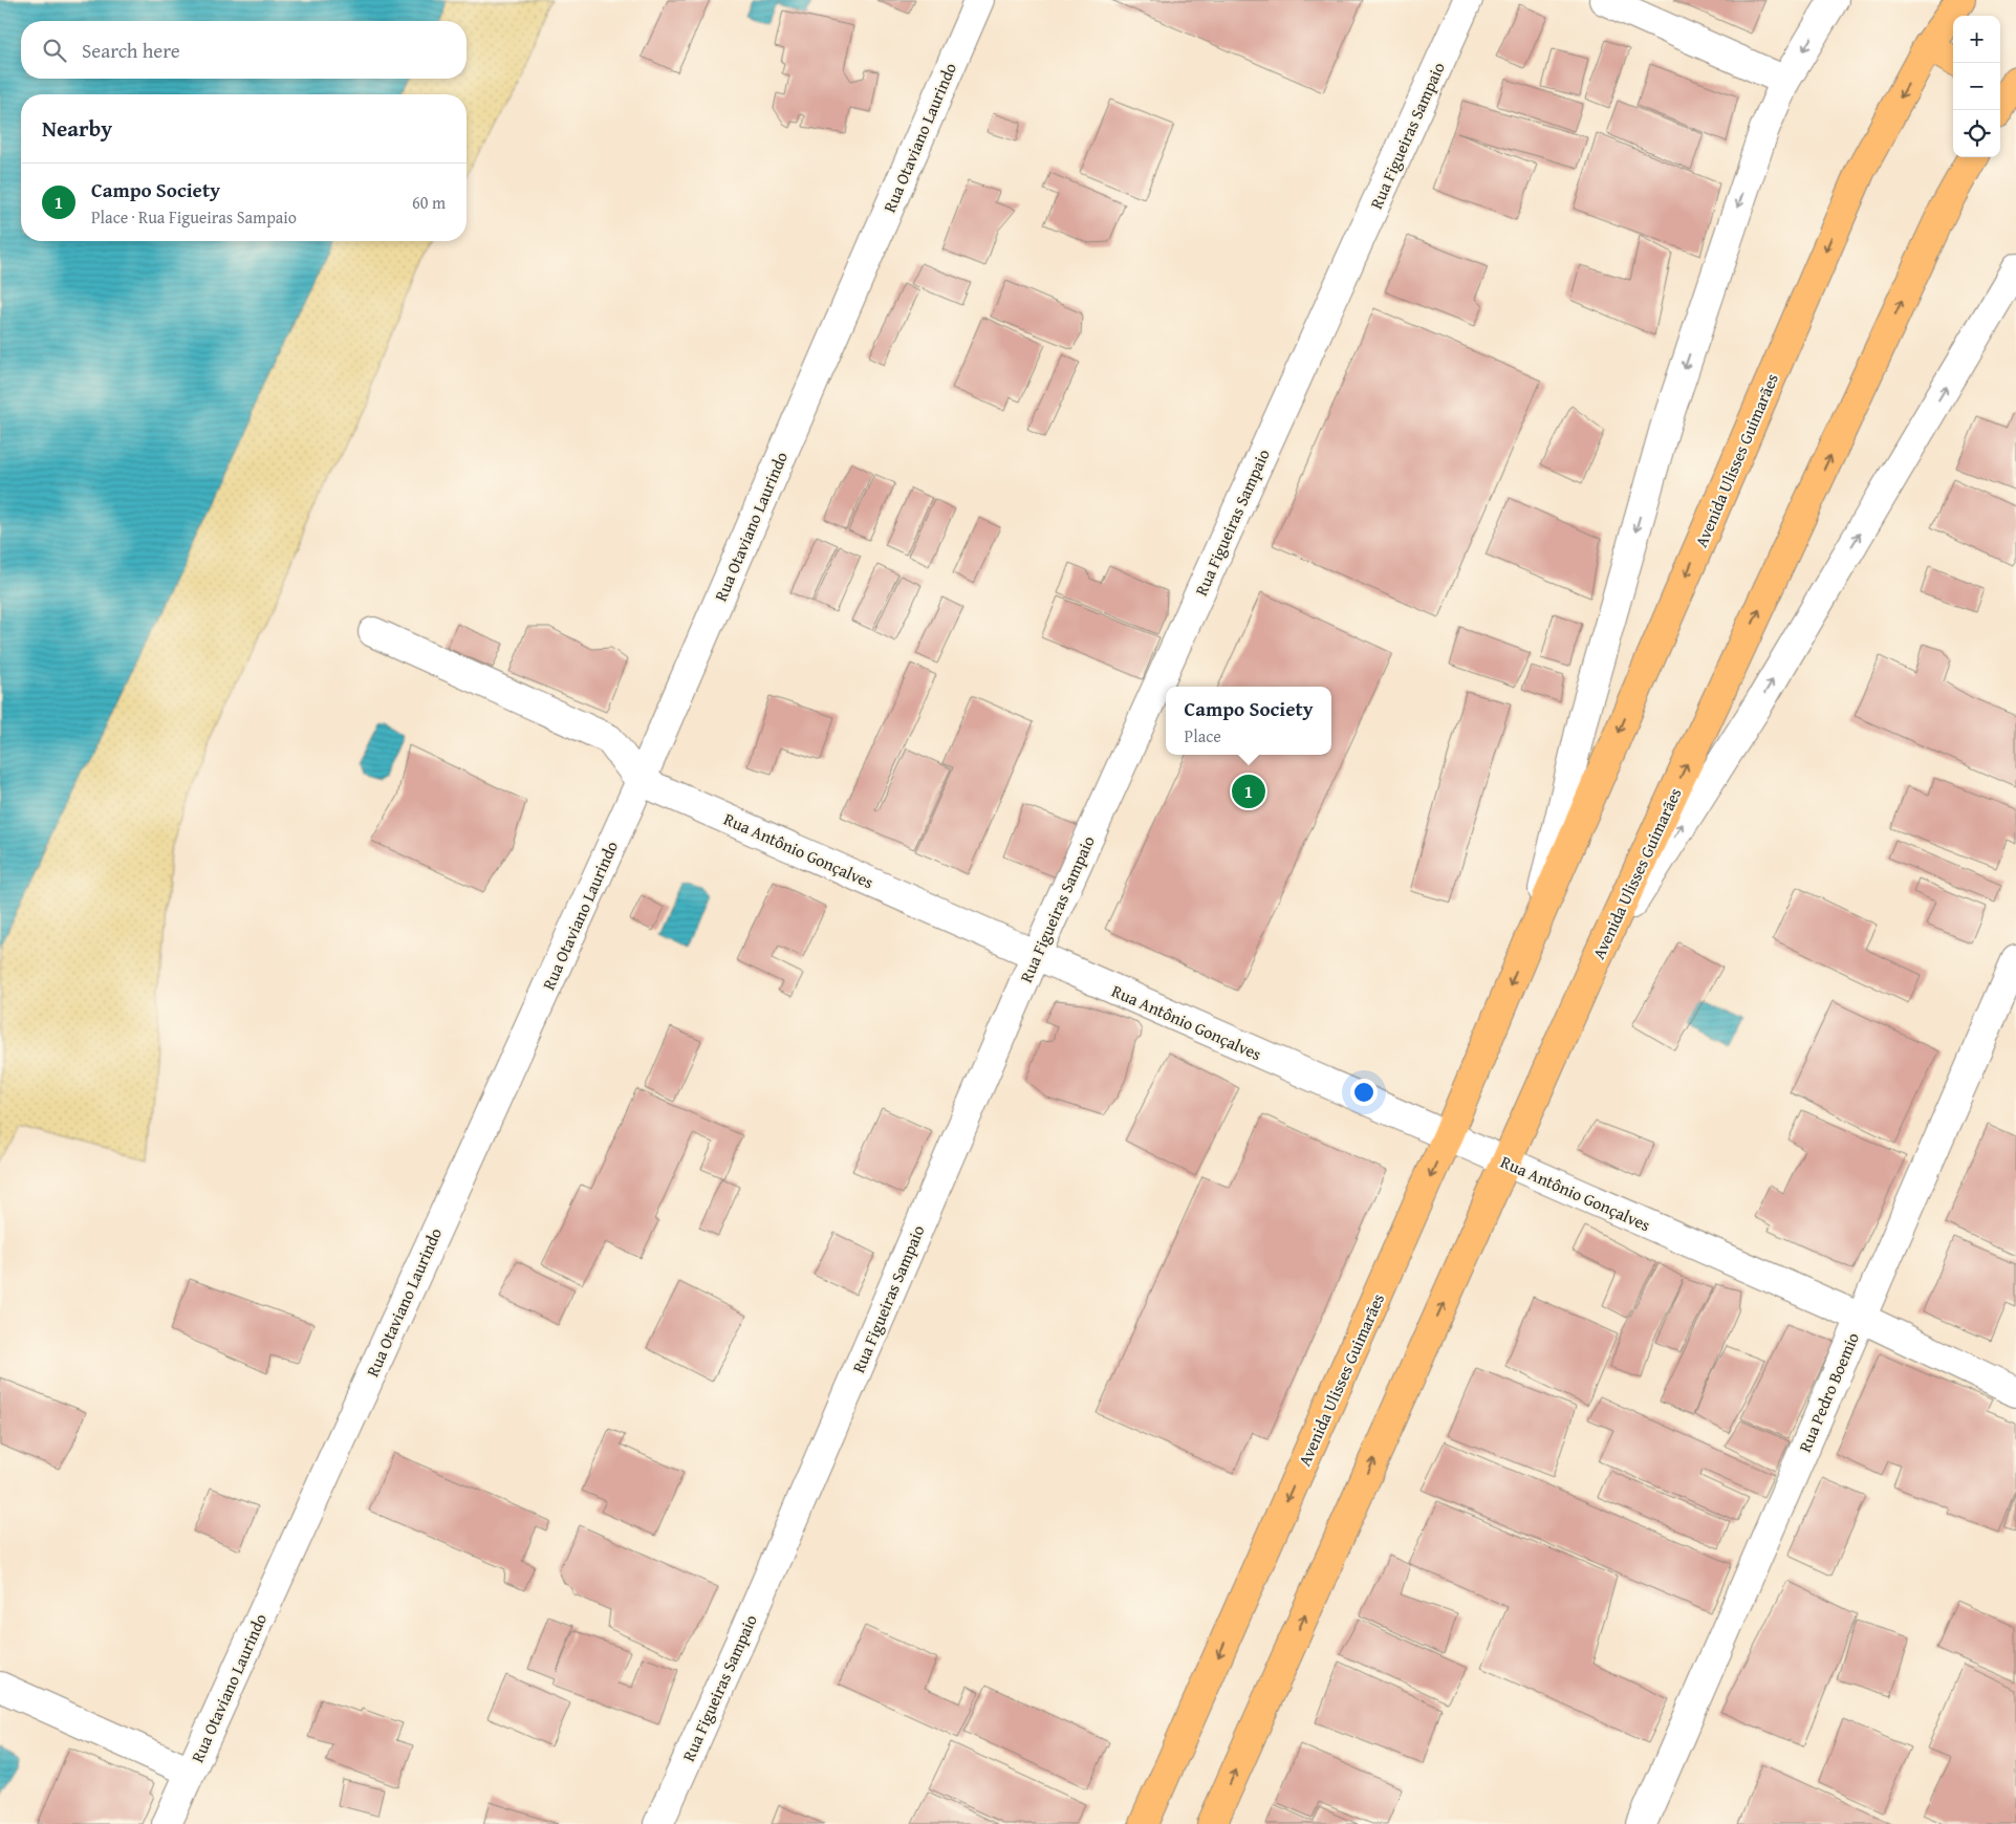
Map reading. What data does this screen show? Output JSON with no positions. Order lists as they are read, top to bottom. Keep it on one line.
{"streets":{"main road":["Avenida Ulisses Guimarães"],"street":["Rua Figueiras Sampaio","Rua Otaviano Laurindo","Rua Antônio Gonçalves","Rua Pedro Boemio"]},"crossings":[["Rua Figueiras Sampaio","Rua Antônio Gonçalves"],["Rua Otaviano Laurindo","Rua Antônio Gonçalves"],["Avenida Ulisses Guimarães","Rua Antônio Gonçalves"],["Rua Antônio Gonçalves","Rua Pedro Boemio"]],"page":{"map_buttons":["+","−"],"search":"Search here","heading":"Nearby","list":[{"mark":"1","name":"Campo Society","note":"Place · Rua Figueiras Sampaio","value":"60 m"}],"popup":["Campo Society","Place"],"pins":"1"}}
